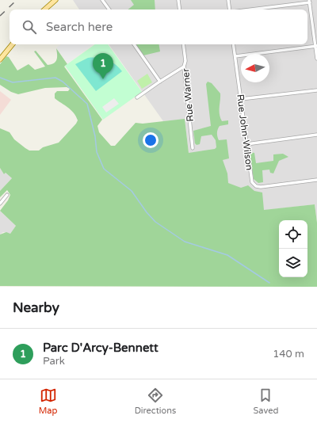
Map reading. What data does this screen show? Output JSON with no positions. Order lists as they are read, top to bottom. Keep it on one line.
{"streets":{"street":["Rue Warner","Rue John-Wilson"]},"north":"left","page":{"search":"Search here","pins":"1","heading":"Nearby","list":[{"mark":"1","name":"Parc D'Arcy-Bennett","note":"Park","value":"140 m"}],"nav":["Map","Directions","Saved"]}}
